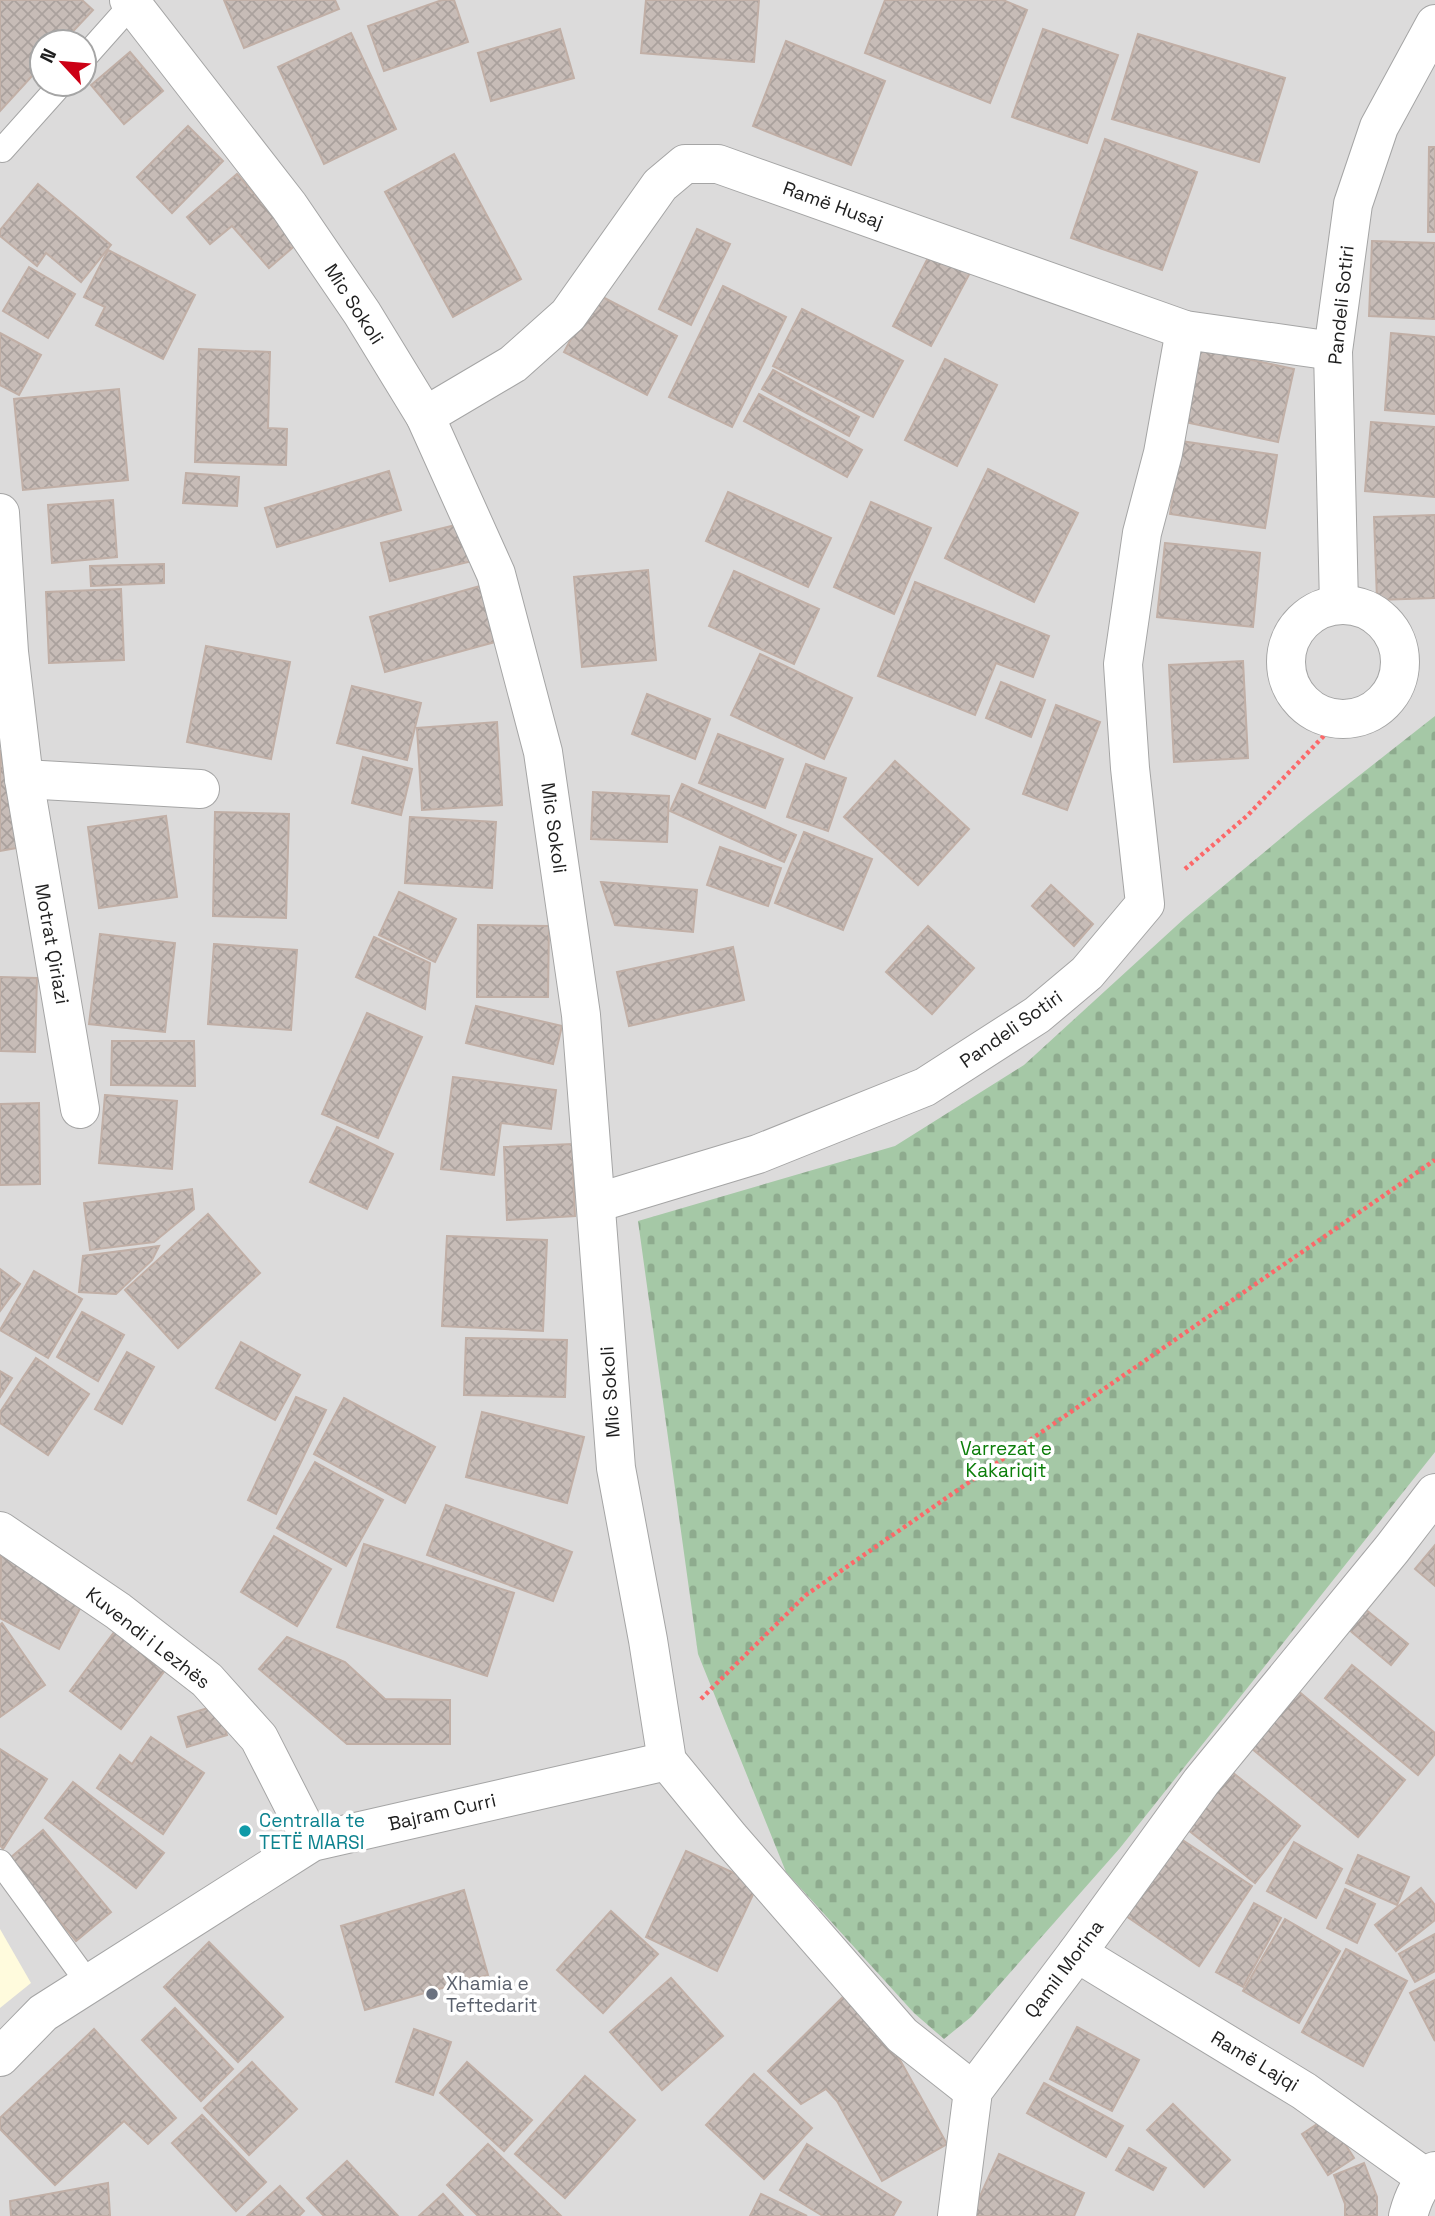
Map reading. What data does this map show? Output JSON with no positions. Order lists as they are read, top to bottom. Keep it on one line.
{"streets":{"street":["Ramë Husaj","Mic Sokoli","Pandeli Sotiri","Motrat Qiriazi","Kuvendi i Lezhës","Bajram Curri","Qamil Morina","Ramë Lajqi"]},"crossings":[["Ramë Husaj","Mic Sokoli"],["Ramë Husaj","Pandeli Sotiri"],["Mic Sokoli","Pandeli Sotiri"],["Mic Sokoli","Bajram Curri"],["Kuvendi i Lezhës","Bajram Curri"],["Qamil Morina","Ramë Lajqi"]],"parks":["Varrezat e Kakariqit"],"places":["Centralla te TETË MARSI","Xhamia e Teftedarit"],"north":"top left"}
